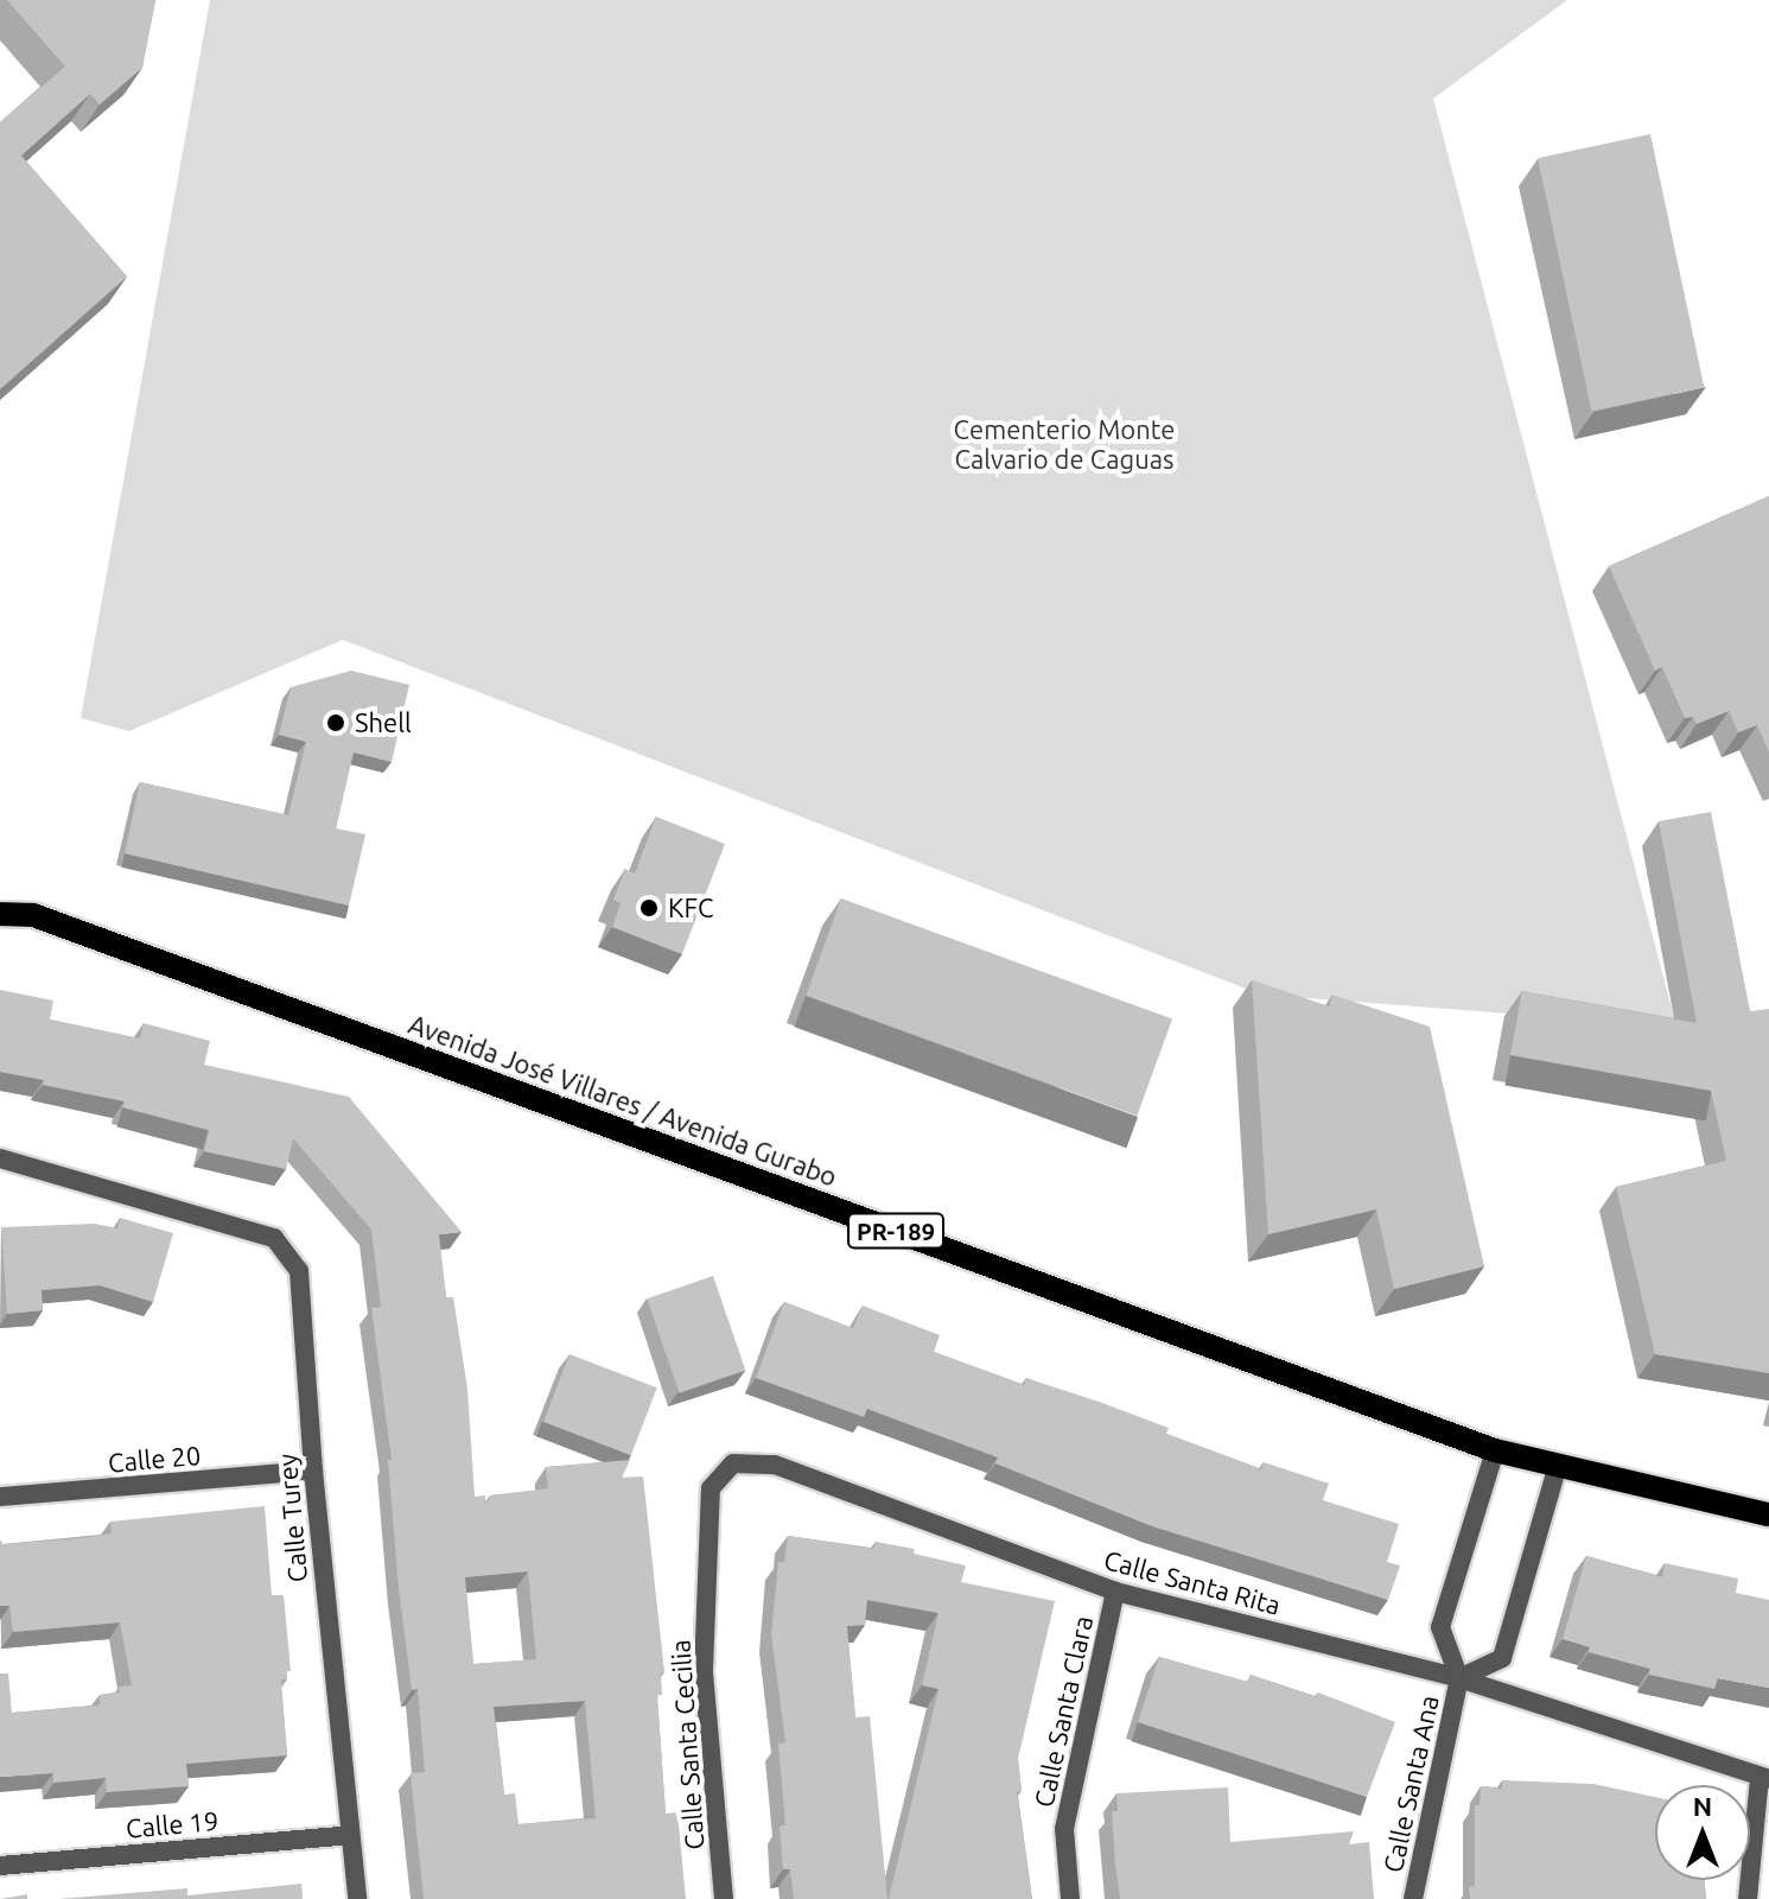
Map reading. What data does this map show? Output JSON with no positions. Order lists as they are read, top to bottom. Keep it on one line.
{"streets":{"main road":["Avenida José Villares / Avenida Gurabo","PR-189"],"street":["Calle 20","Calle Turey","Calle Santa Rita","Calle Santa Clara","Calle Santa Cecilia","Calle Santa Ana","Calle 19"]},"crossings":[["Avenida José Villares / Avenida Gurabo","Calle Santa Ana"],["Calle 20","Calle Turey"],["Calle Turey","Calle 19"],["Calle Santa Rita","Calle Santa Clara"],["Calle Santa Rita","Calle Santa Cecilia"],["Calle Santa Rita","Calle Santa Ana"]],"parks":["Cementerio Monte Calvario de Caguas"],"places":["Shell","KFC"],"north":"top"}
